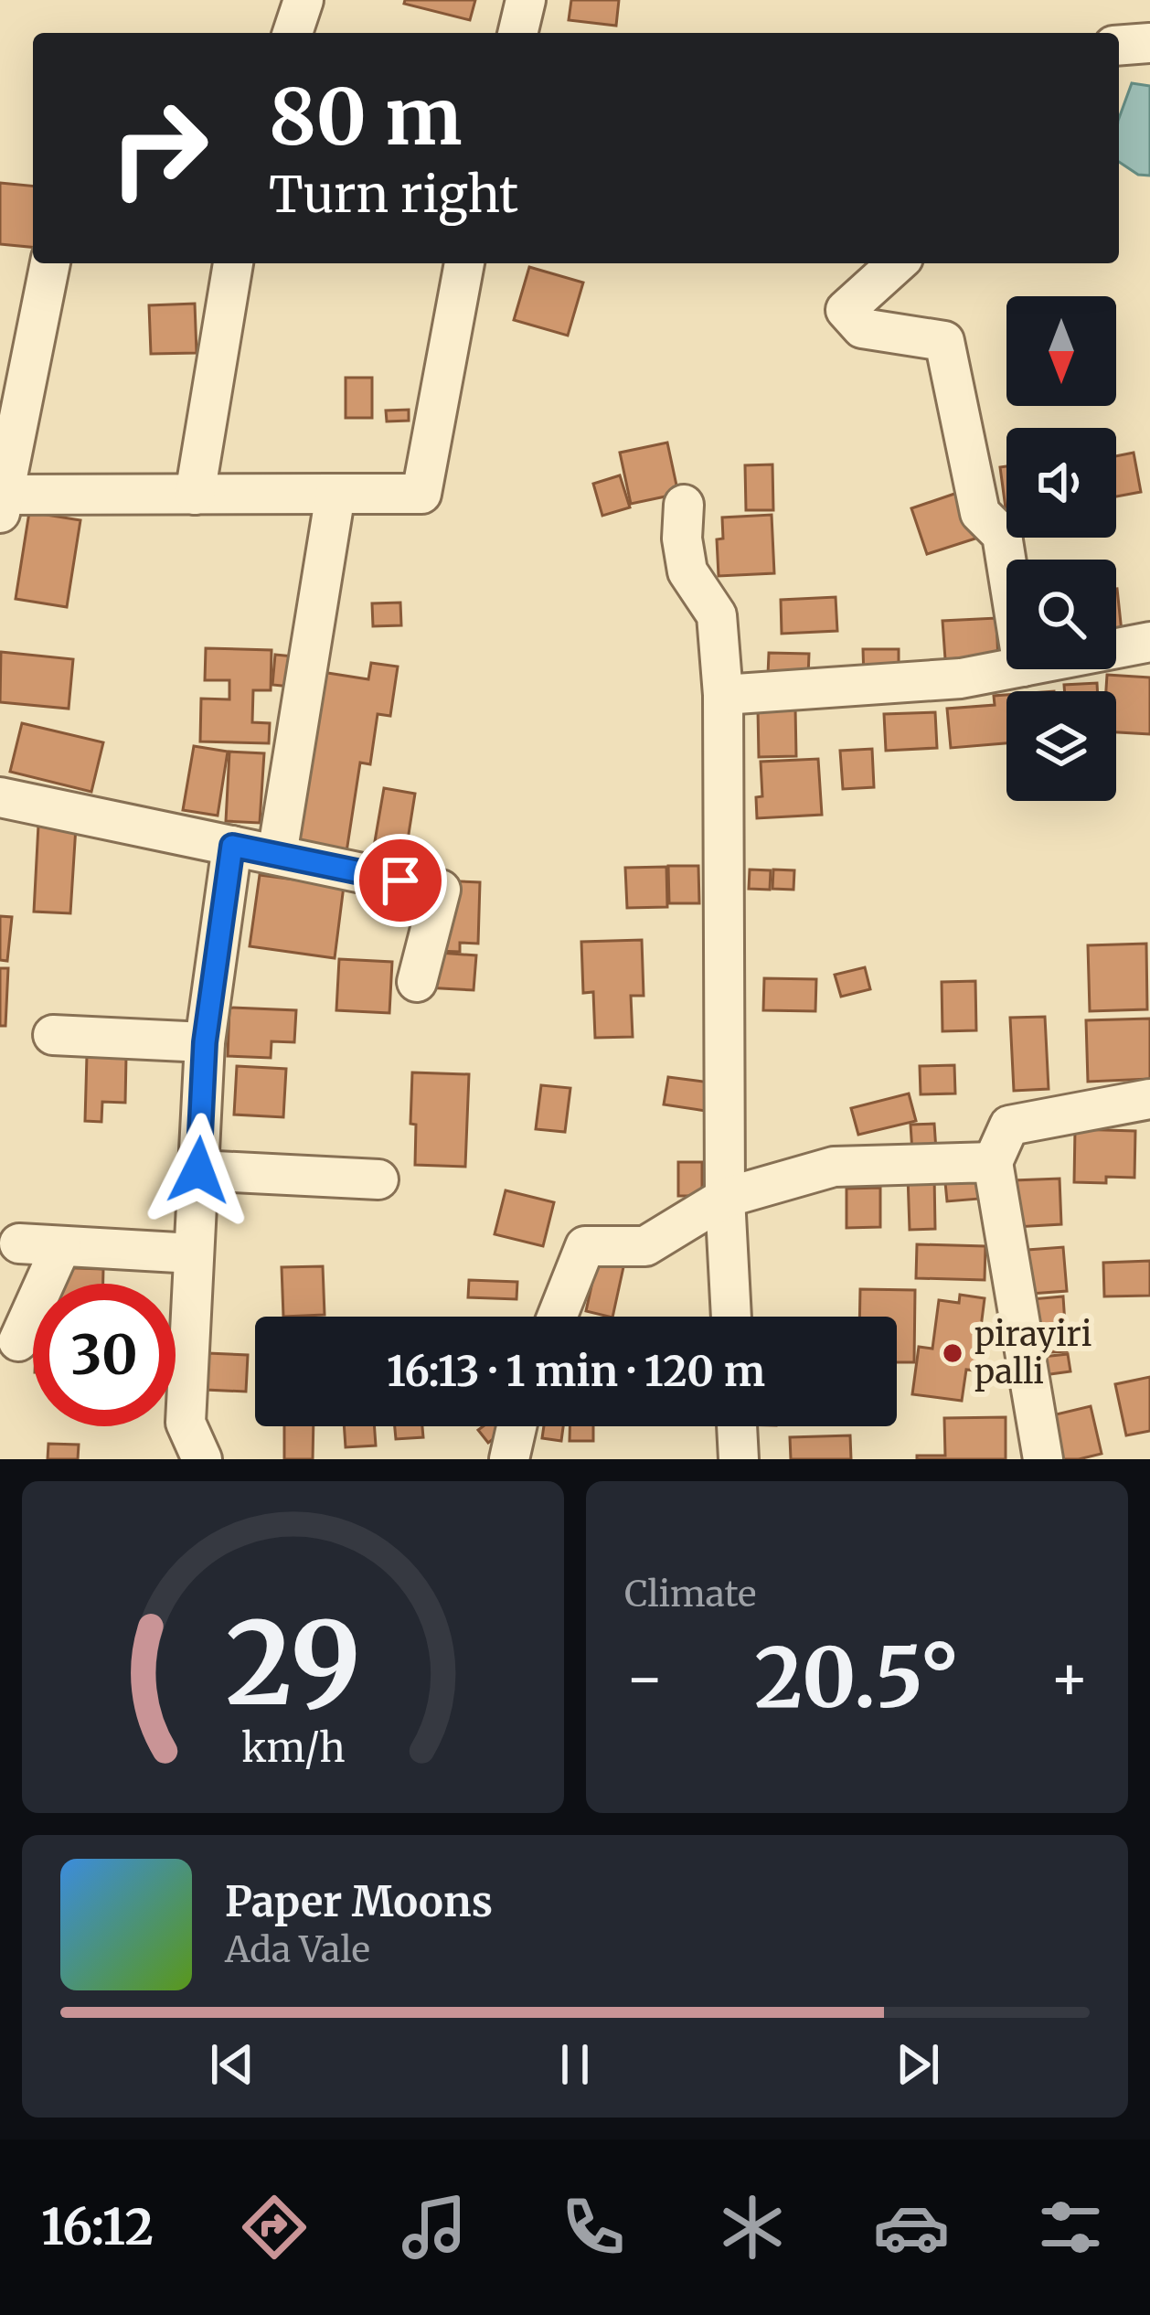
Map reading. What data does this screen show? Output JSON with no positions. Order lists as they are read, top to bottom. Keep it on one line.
{"places":["pirayiri palli"],"north":"bottom","page":{"turn":["80 m","Turn right"],"limit":"30","trip":"16:13 · 1 min · 120 m","tile":"Climate","heat":["−","20.5°","+"],"song":["Paper Moons","Ada Vale"],"tabs":"16:12","gauge":["29","km/h"]}}
